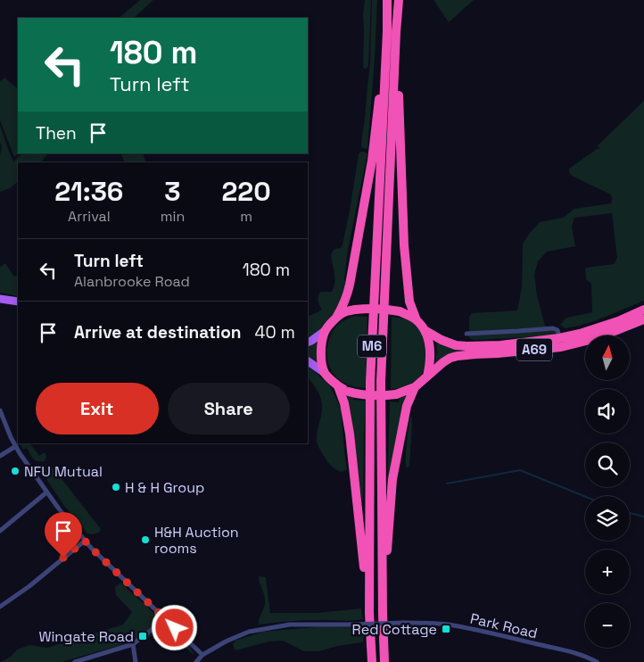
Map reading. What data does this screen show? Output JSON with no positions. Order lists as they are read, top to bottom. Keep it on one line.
{"streets":{"highway":["M6","A69"],"street":["Park Road"]},"places":{"other":["NFU Mutual","H & H Group","H&H Auction rooms"],"transit":["Red Cottage","Wingate Road"]},"north":"top","page":{"turn":["180 m","Turn left"],"then":"Then","eta":["21:36","Arrival","3","min","220","m"],"list":[{"name":"Turn left","note":"Alanbrooke Road","value":"180 m"},{"name":"Arrive at destination","value":"40 m"}],"map_buttons":["+","−"],"buttons":["Exit","Share"]}}
